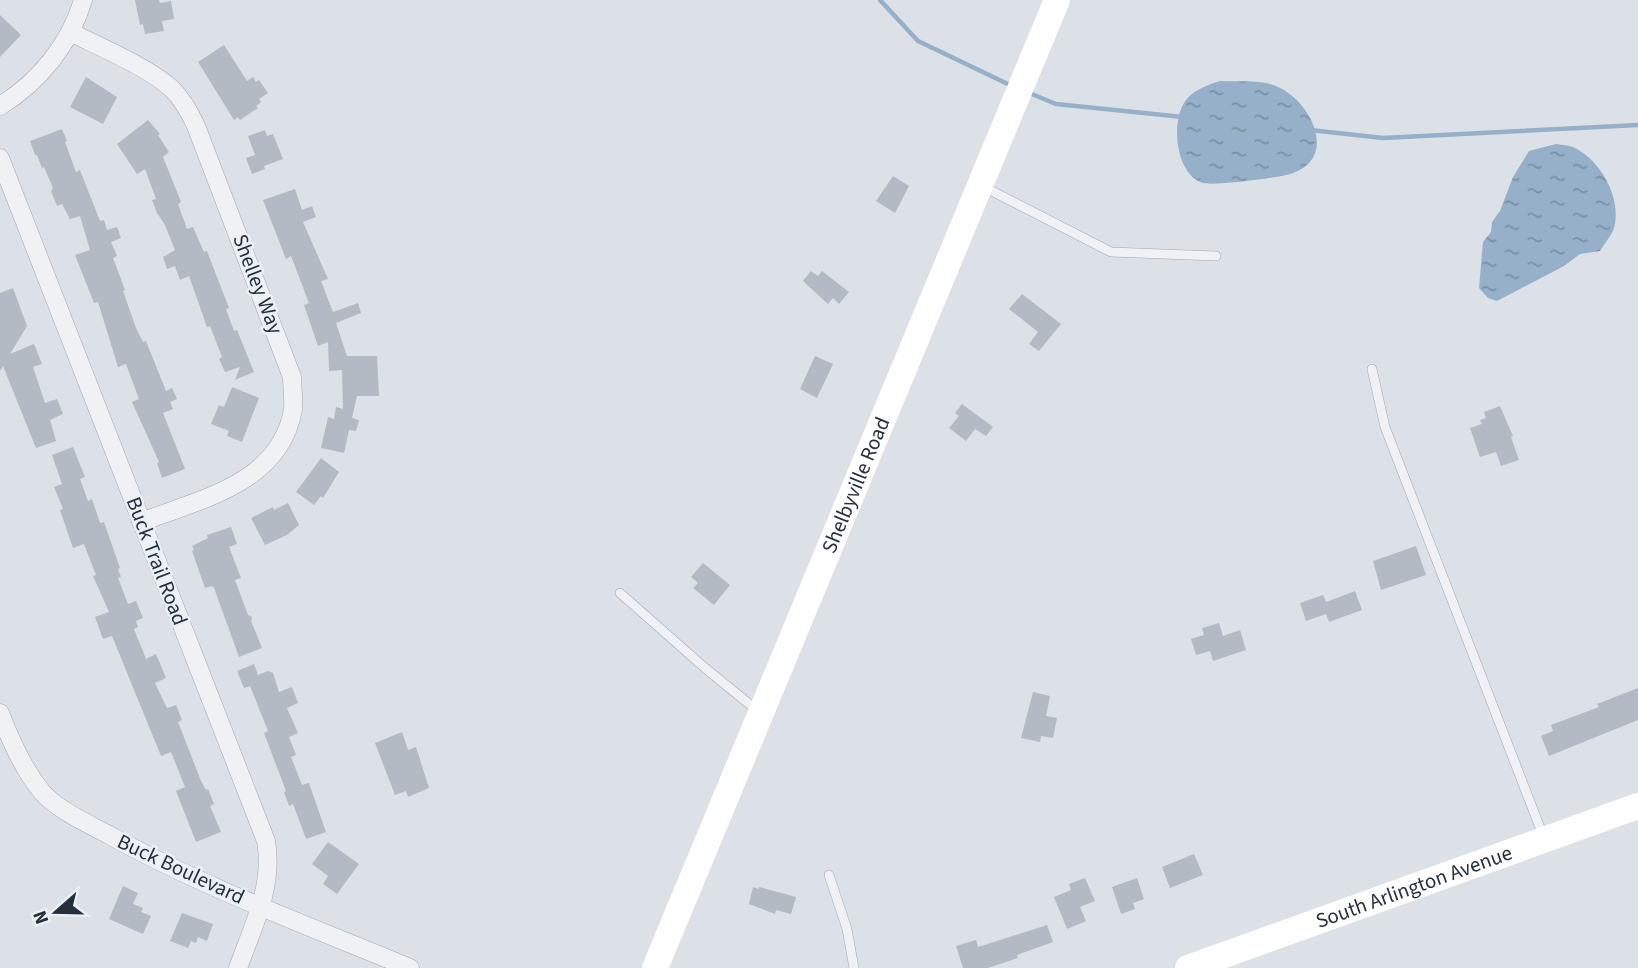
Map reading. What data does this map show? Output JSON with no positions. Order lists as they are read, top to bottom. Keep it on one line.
{"streets":{"main road":["Shelbyville Road","South Arlington Avenue"],"street":["Shelley Way","Buck Trail Road","Buck Boulevard"]},"crossings":[["Shelley Way","Buck Trail Road"],["Buck Trail Road","Buck Boulevard"]],"north":"left"}
